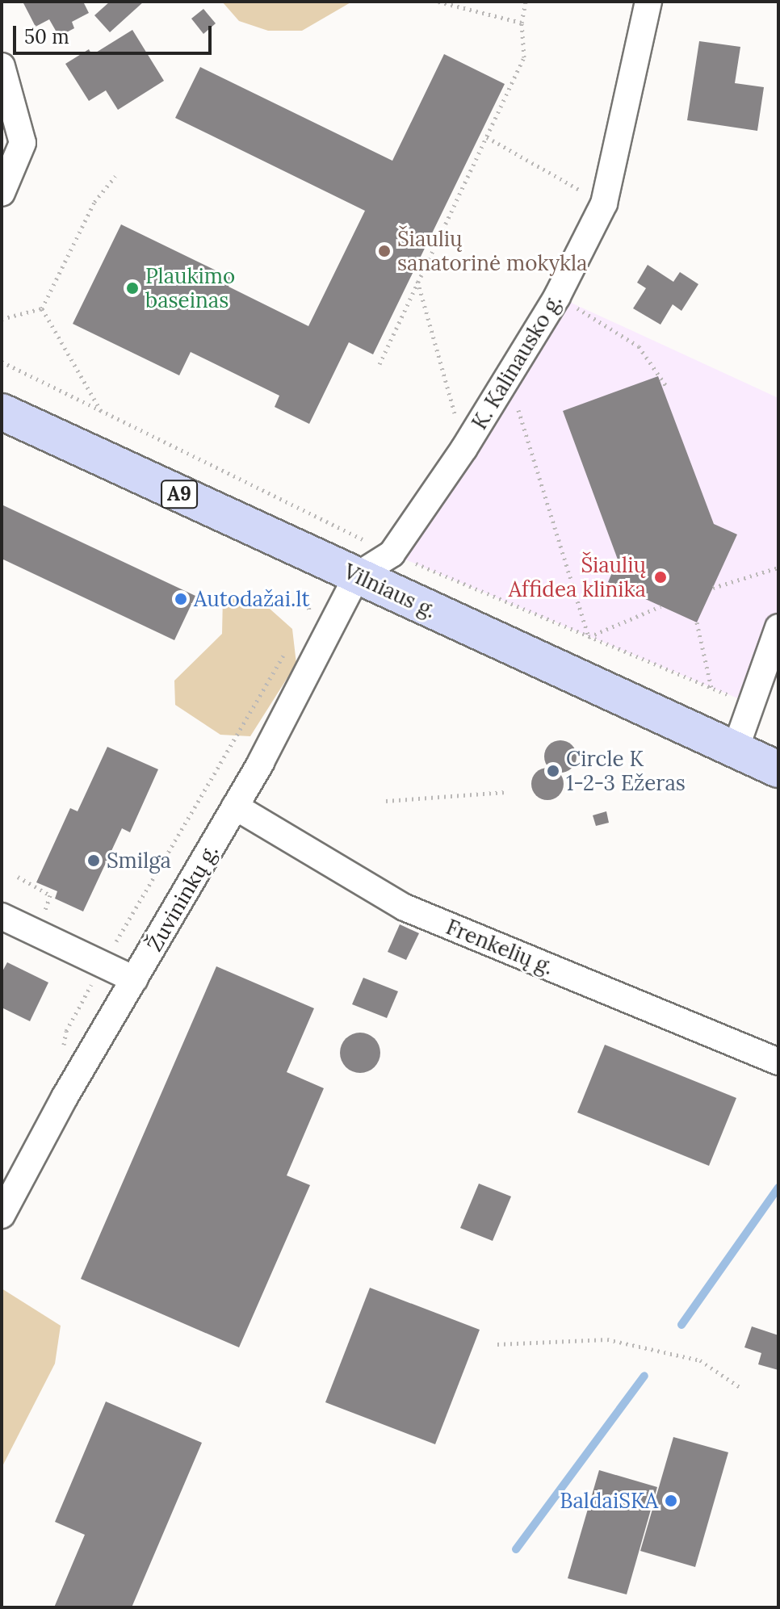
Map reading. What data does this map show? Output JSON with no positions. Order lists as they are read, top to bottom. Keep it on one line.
{"streets":{"highway":["A9","Vilniaus g."],"street":["K. Kalinausko g.","Žuvininkų g.","Frenkelių g."]},"crossings":[["K. Kalinausko g.","Vilniaus g."],["K. Kalinausko g.","Žuvininkų g."],["Vilniaus g.","Žuvininkų g."],["Žuvininkų g.","Frenkelių g."]],"places":["Šiaulių sanatorinė mokykla","Plaukimo baseinas","Šiaulių Affidea klinika","Autodažai.lt","Circle K 1-2-3 Ežeras","Smilga","BaldaiSKA"],"scale_bar":"50 m"}
